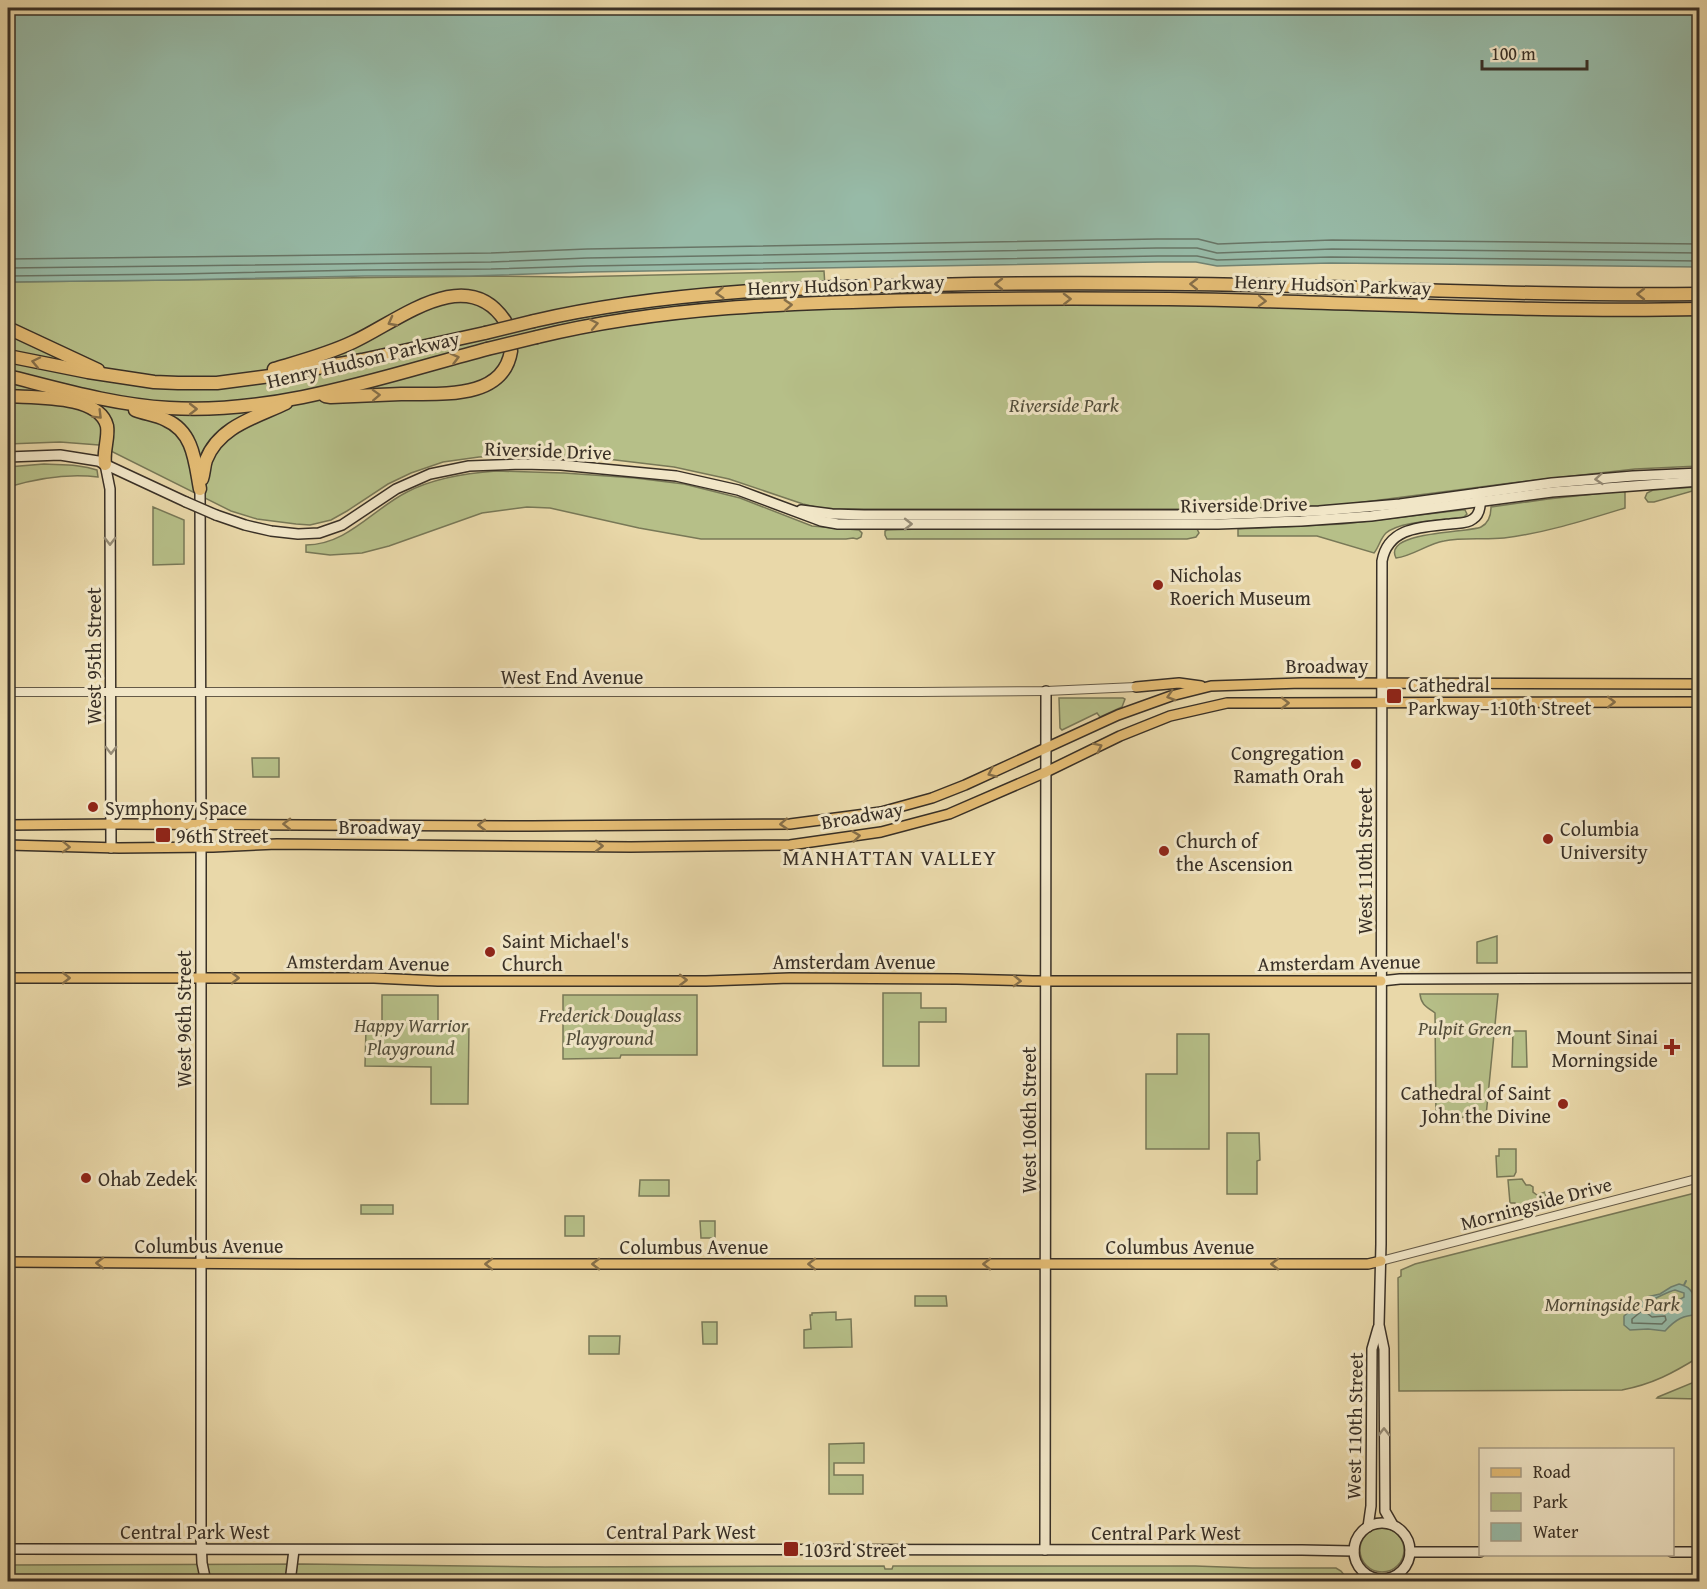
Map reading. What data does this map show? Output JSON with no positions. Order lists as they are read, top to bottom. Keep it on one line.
{"streets":{"highway":["Henry Hudson Parkway"],"main road":["Riverside Drive","West 95th Street","Broadway","West 110th Street","Amsterdam Avenue","West 96th Street","West 106th Street","Columbus Avenue","Central Park West"],"street":["West End Avenue","Morningside Drive"]},"crossings":[["Riverside Drive","West 95th Street"],["Riverside Drive","West 110th Street"],["West 95th Street","Broadway"],["West 95th Street","West End Avenue"],["Broadway","West 110th Street"],["Broadway","West 96th Street"],["Broadway","West 106th Street"],["West End Avenue","West 96th Street"],["West End Avenue","West 106th Street"],["West 110th Street","Amsterdam Avenue"],["West 110th Street","Morningside Drive"],["West 110th Street","Columbus Avenue"],["West 110th Street","Central Park West"],["Amsterdam Avenue","West 96th Street"],["Amsterdam Avenue","West 106th Street"],["West 96th Street","Columbus Avenue"],["West 96th Street","Central Park West"],["West 106th Street","Columbus Avenue"],["West 106th Street","Central Park West"],["Morningside Drive","Columbus Avenue"]],"one_way":["West 95th Street","Amsterdam Avenue","Columbus Avenue"],"districts":["MANHATTAN VALLEY"],"parks":["Riverside Park","Frederick Douglass Playground","Happy Warrior Playground","Pulpit Green","Morningside Park"],"places":{"other":["Nicholas Roerich Museum","Congregation Ramath Orah","Symphony Space","Columbia University","Church of the Ascension","Saint Michael's Church","Cathedral of Saint John the Divine","Ohab Zedek"],"transit":["Cathedral Parkway–110th Street","96th Street","103rd Street"],"health":["Mount Sinai Morningside"]},"legend":["Road","Park","Water"],"scale_bar":"100 m"}
